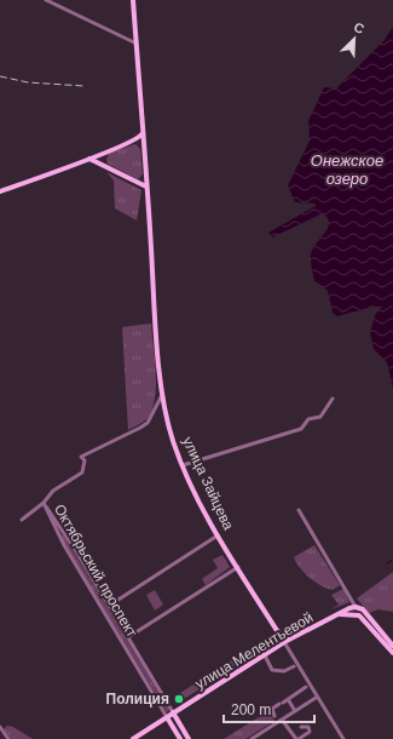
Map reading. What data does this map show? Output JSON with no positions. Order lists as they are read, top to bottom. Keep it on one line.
{"streets":{"main road":["улица Зайцева","Октябрьский проспект","улица Мелентьевой"]},"crossings":[["улица Зайцева","улица Мелентьевой"],["Октябрьский проспект","улица Мелентьевой"]],"water":["Онежское озеро"],"places":["Полиция"],"scale_bar":"200 m","north":"top right"}
